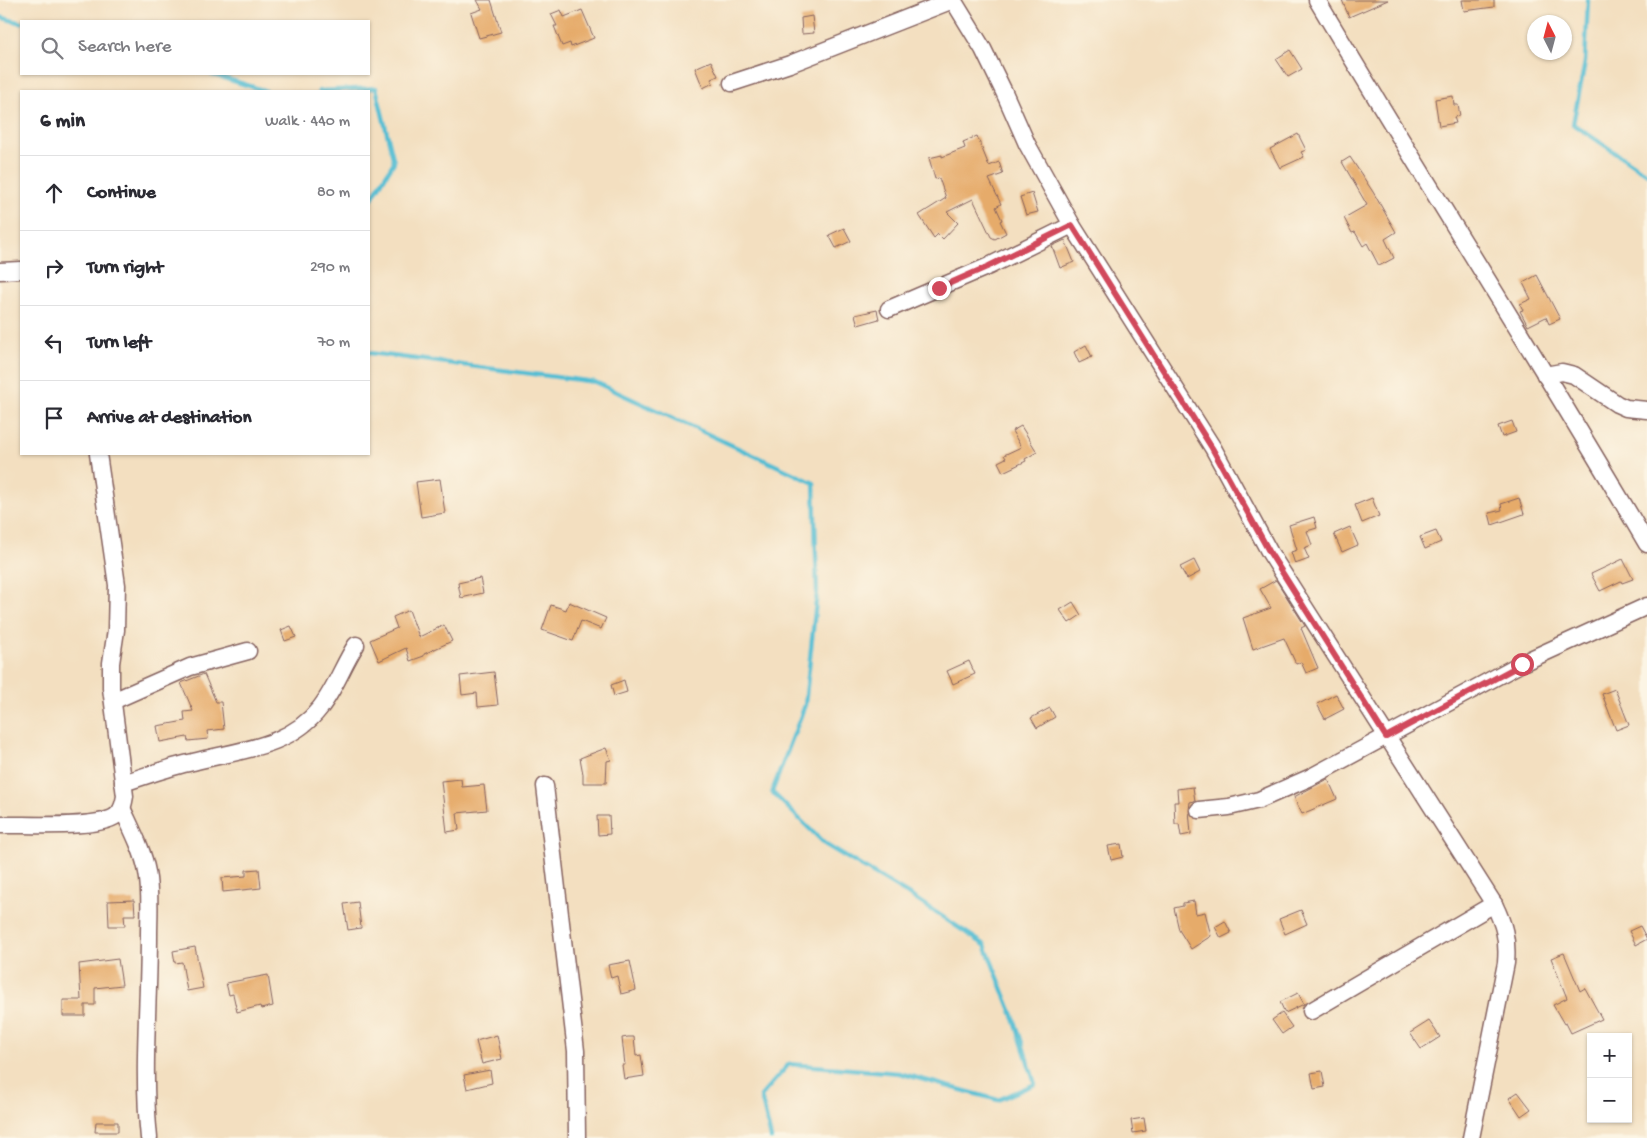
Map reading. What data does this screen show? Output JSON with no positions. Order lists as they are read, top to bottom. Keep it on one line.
{"north":"top","page":{"search":"Search here","heading":["6 min","Walk · 440 m"],"list":[["Continue","80 m"],["Turn right","290 m"],["Turn left","70 m"],"Arrive at destination"],"map_buttons":["+","−"]}}
